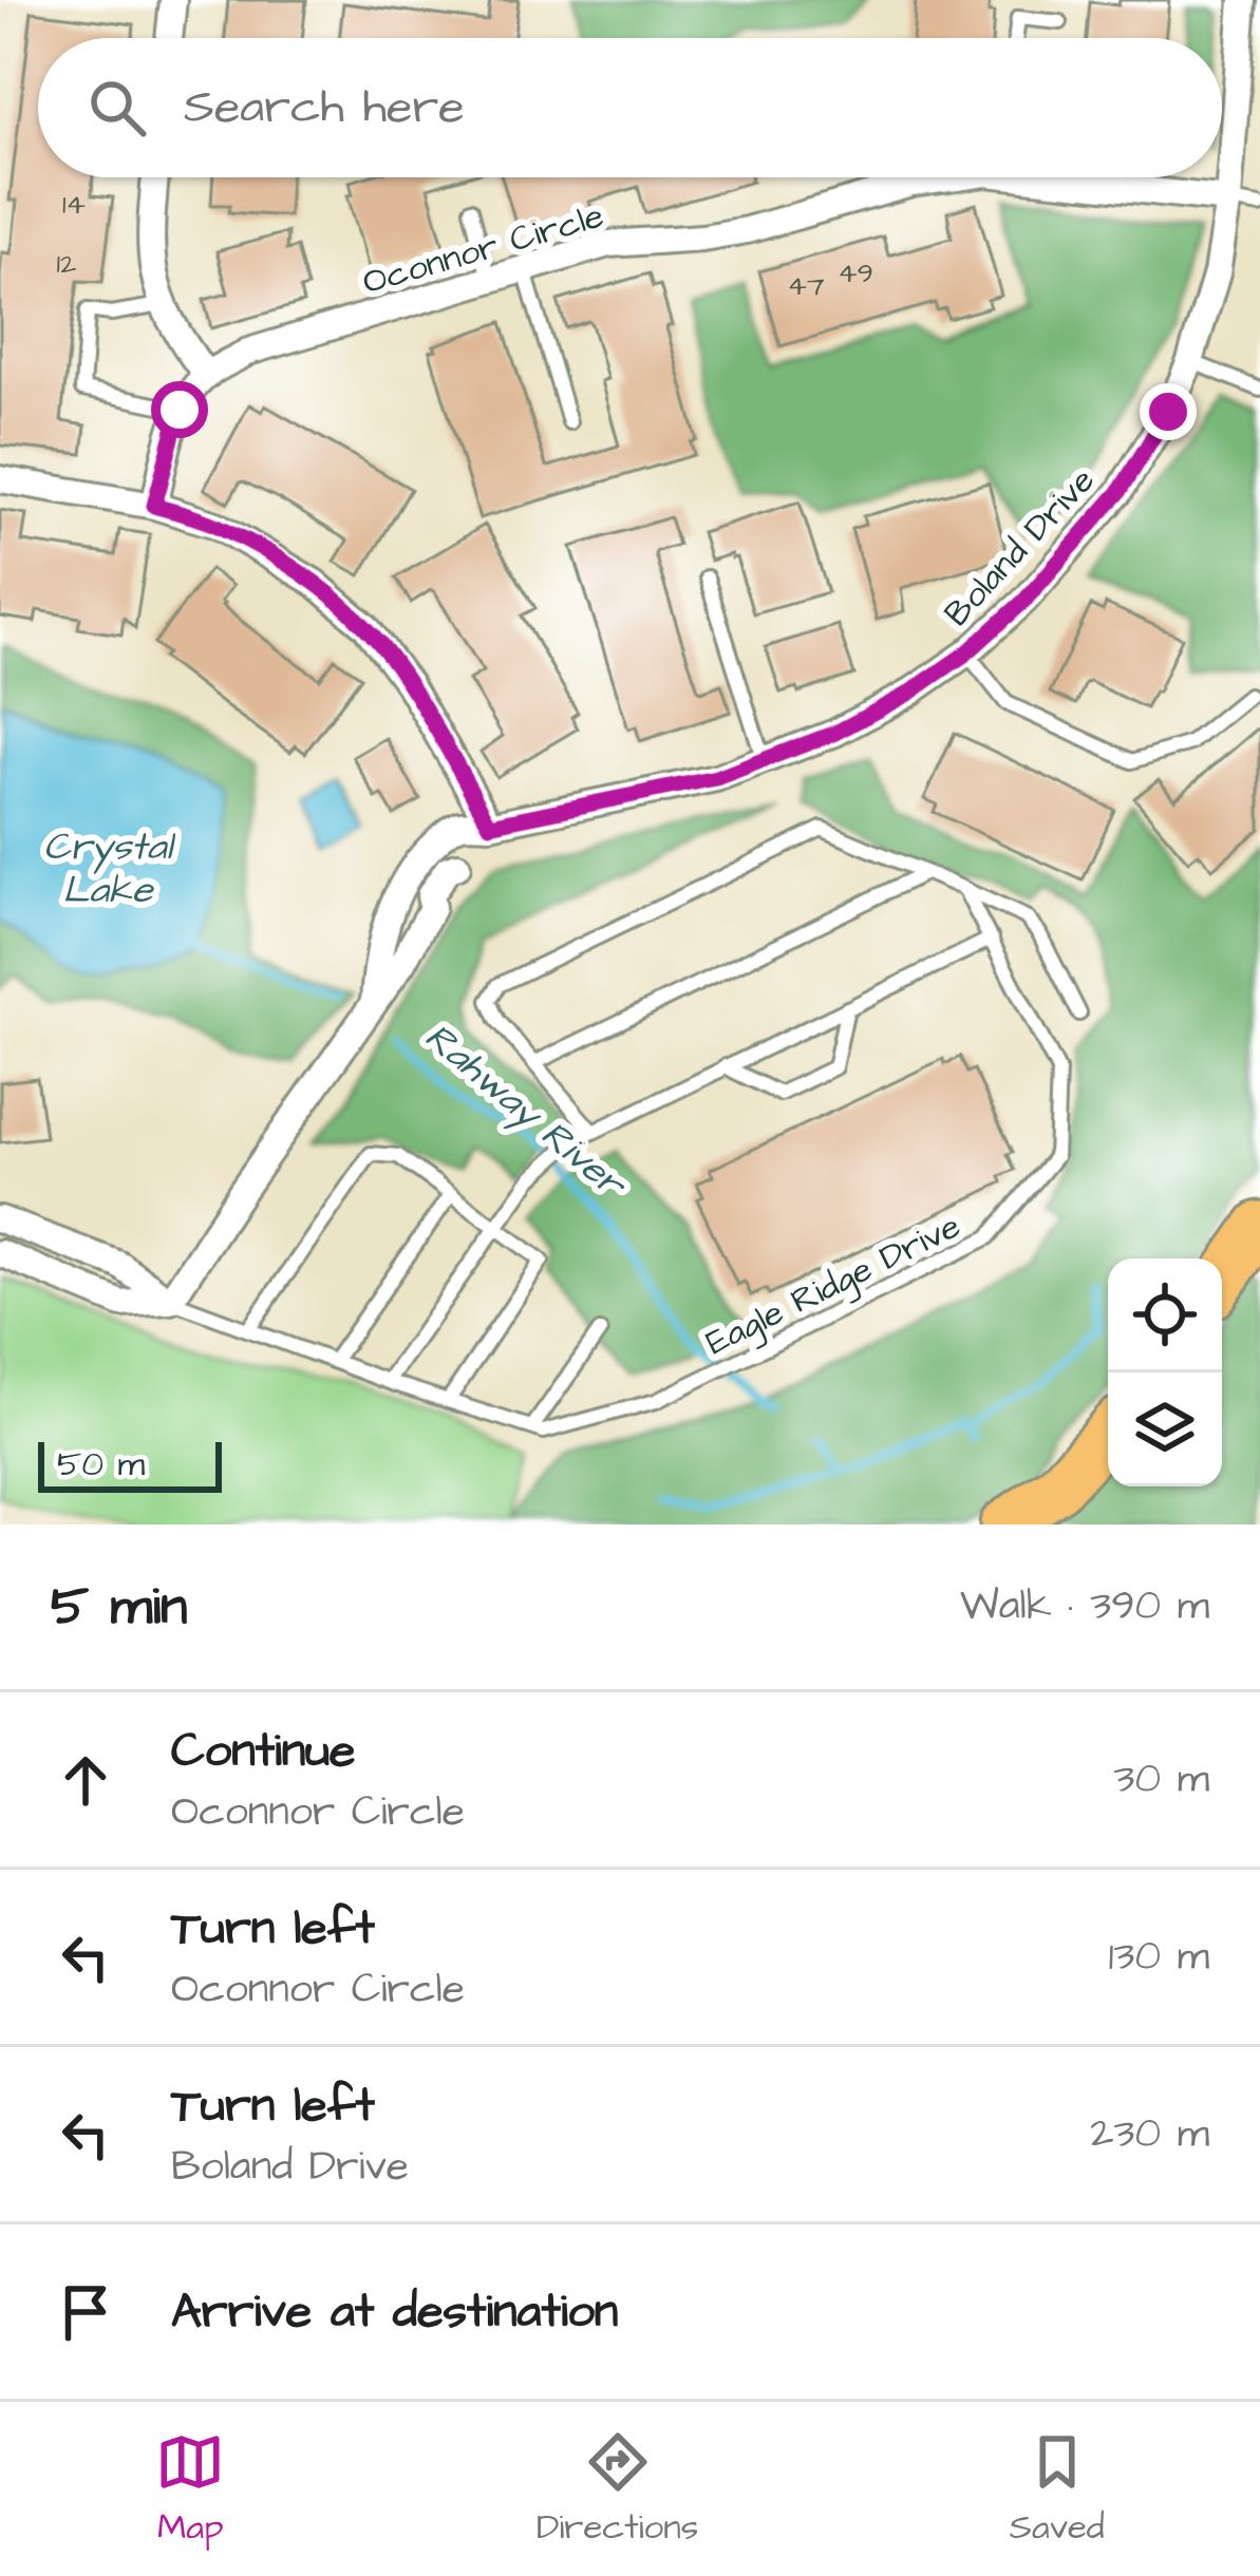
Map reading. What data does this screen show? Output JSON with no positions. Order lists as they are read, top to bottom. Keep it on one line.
{"streets":{"street":["Oconnor Circle","Boland Drive"],"lane":["Eagle Ridge Drive"]},"crossings":[["Oconnor Circle","Boland Drive"],["Boland Drive","Eagle Ridge Drive"]],"water":["Crystal Lake","Rahway River"],"house_numbers":["14","12","49","47"],"scale_bar":"50 m","page":{"search":"Search here","scale":"50 m","heading":["5 min","Walk · 390 m"],"list":[["Continue","Oconnor Circle","30 m"],["Turn left","Oconnor Circle","130 m"],["Turn left","Boland Drive","230 m"],"Arrive at destination"],"nav":["Map","Directions","Saved"]}}
